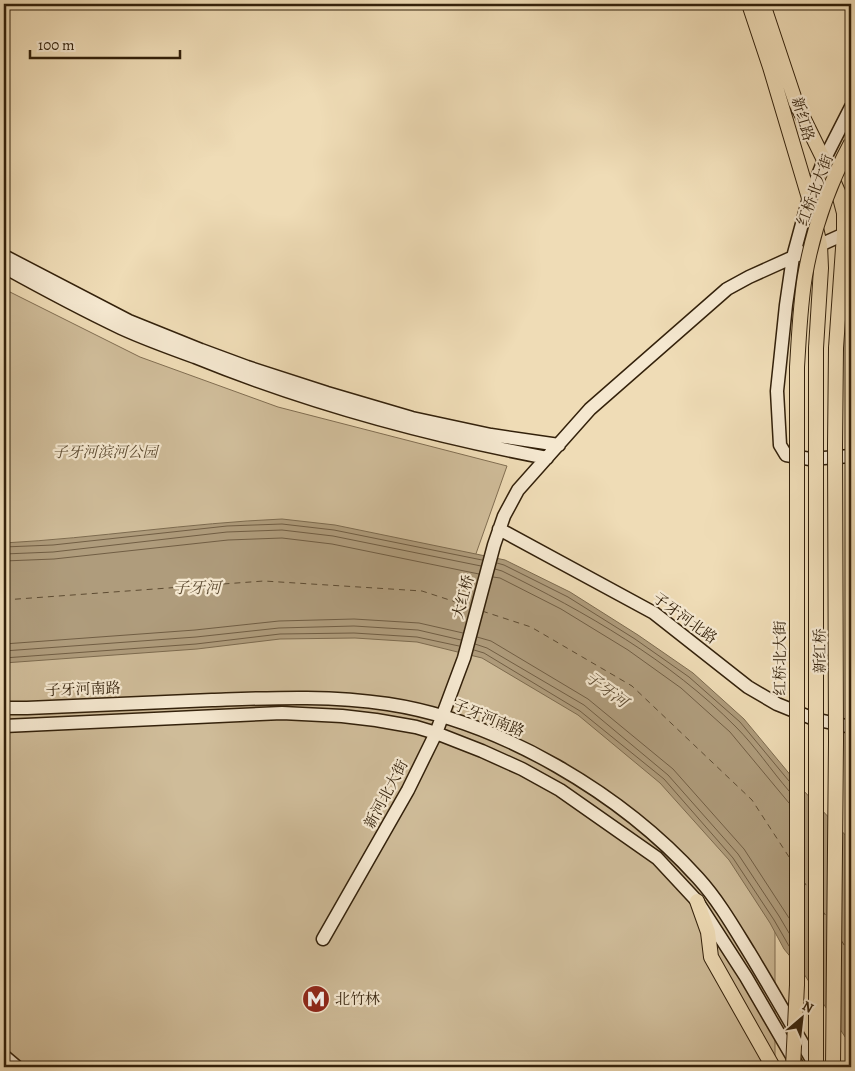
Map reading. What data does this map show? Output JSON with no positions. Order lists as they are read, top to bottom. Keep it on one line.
{"streets":{"main road":["新红路","红桥北大街","新红桥"],"street":["大红桥","子牙河北路","子牙河南路","新河北大街"]},"crossings":[["新红路","红桥北大街"],["新红路","新红桥"],["红桥北大街","大红桥"],["红桥北大街","子牙河北路"],["红桥北大街","新红桥"],["大红桥","新河北大街"],["新红桥","子牙河南路"],["子牙河南路","新河北大街"]],"water":["子牙河"],"parks":["子牙河滨河公园"],"places":{"metro station":["北竹林"]},"scale_bar":"100 m","north":"top right"}
